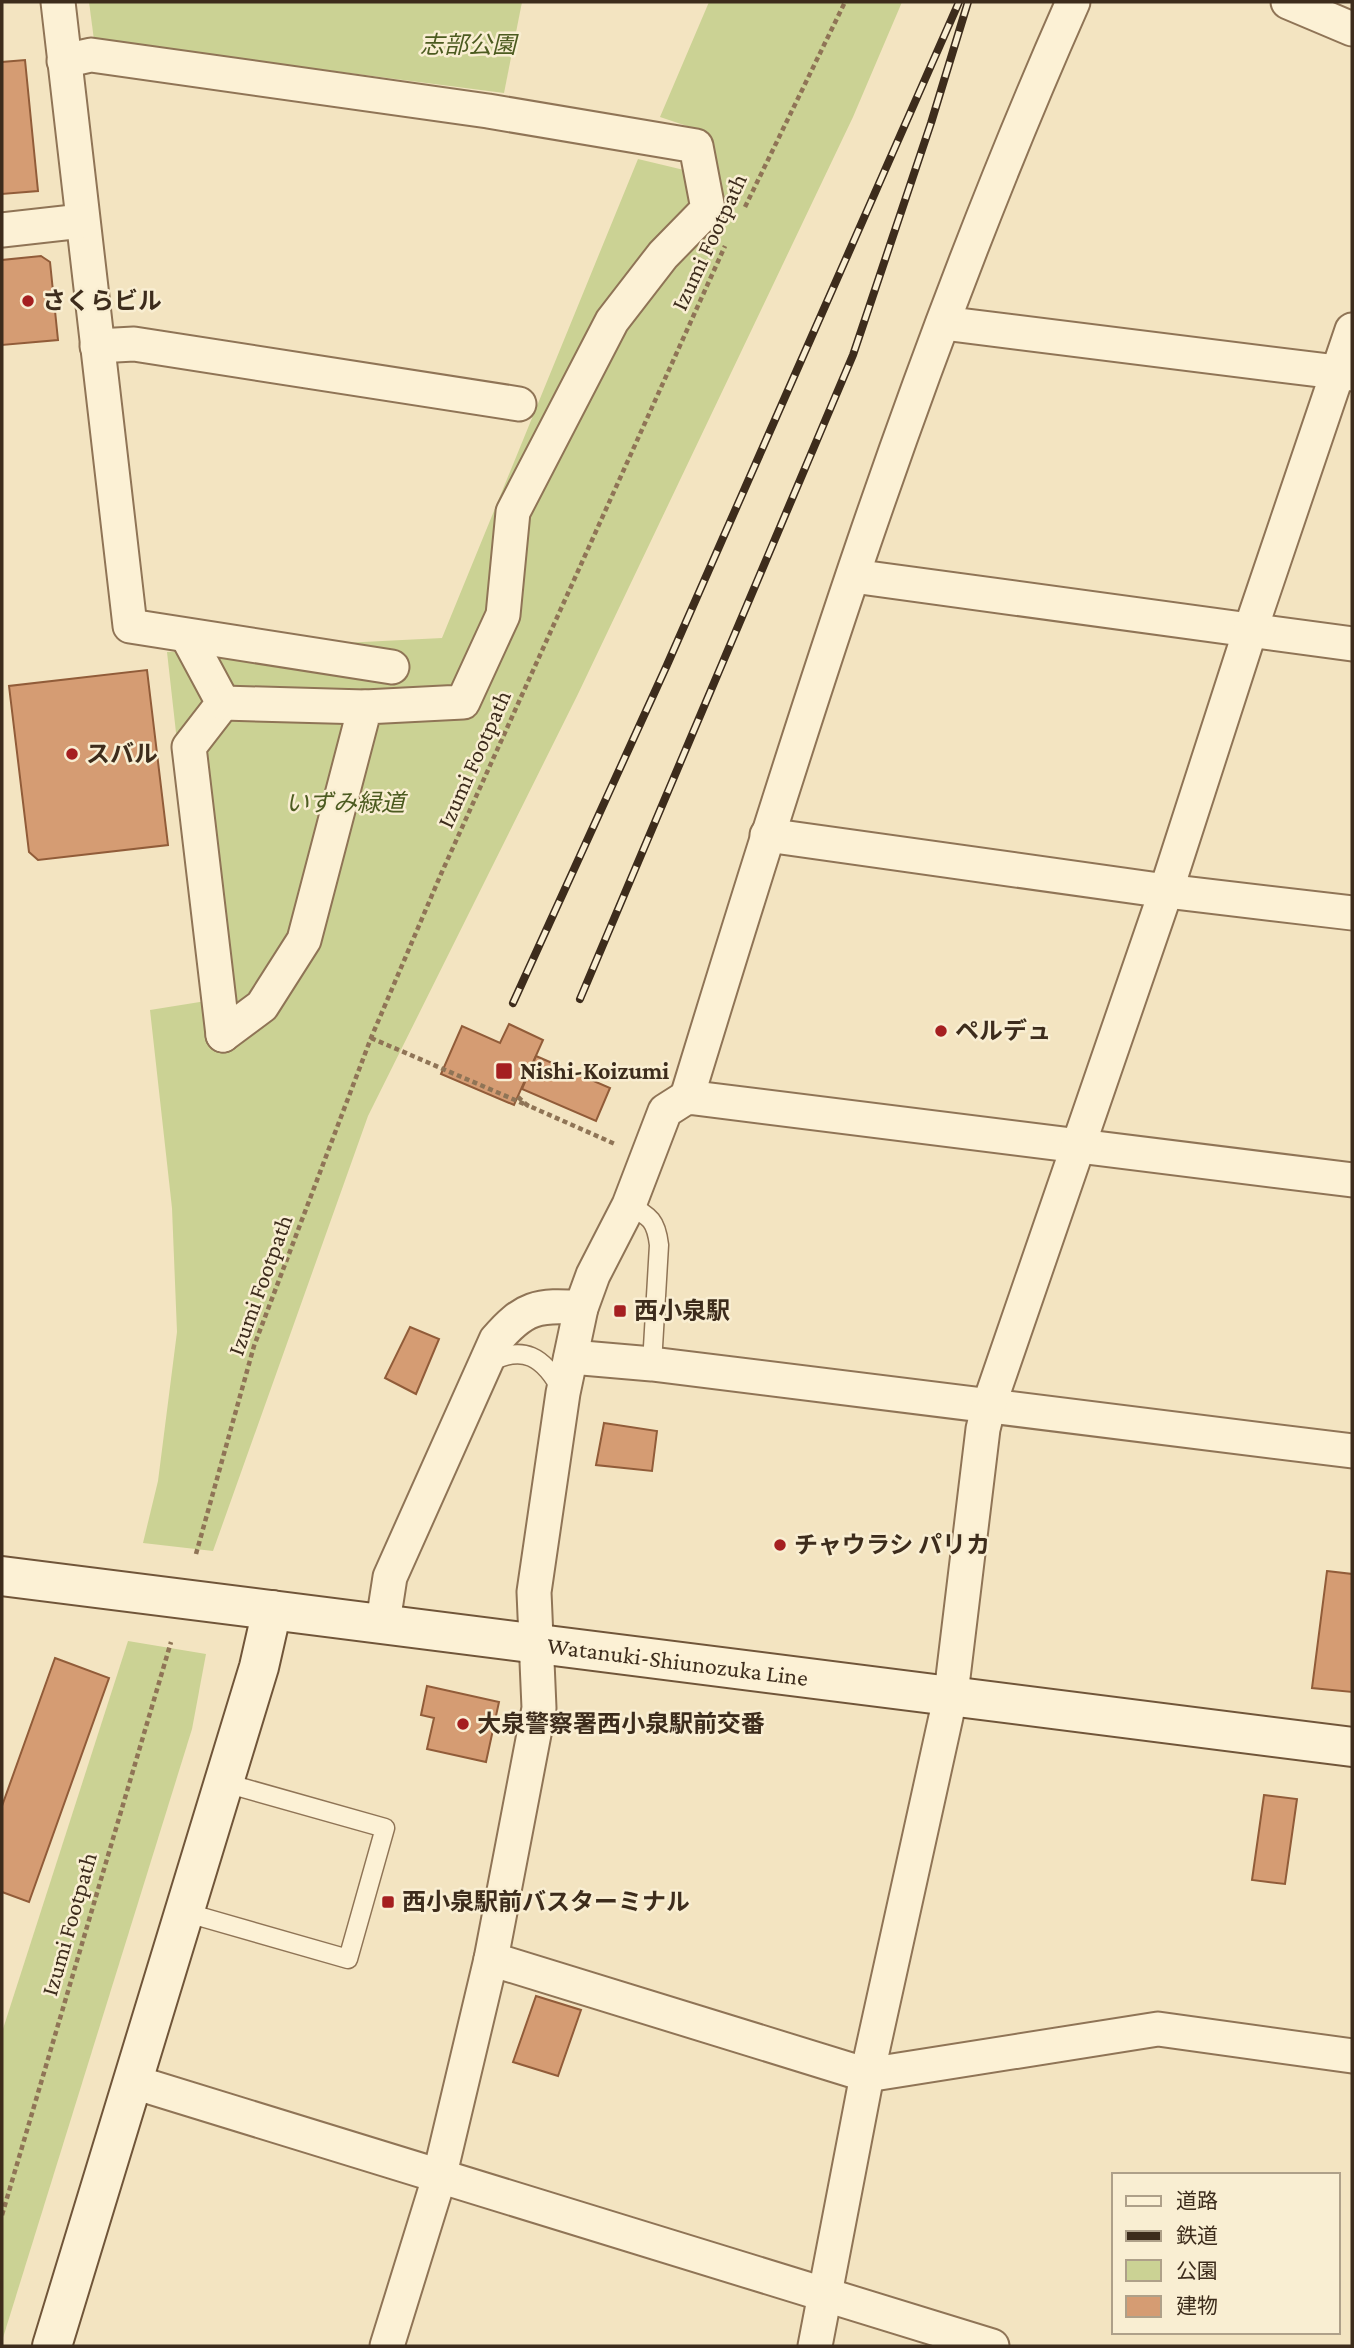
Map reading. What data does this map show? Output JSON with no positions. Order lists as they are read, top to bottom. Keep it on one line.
{"streets":{"main road":["Watanuki-Shiunozuka Line"],"path":["Izumi Footpath"]},"parks":["志部公園","いずみ緑道"],"places":{"other":["さくらビル","スバル","ペルデュ","チャウラシ パリカ","大泉警察署西小泉駅前交番"],"transit":["Nishi-Koizumi","西小泉駅","西小泉駅前バスターミナル"]},"legend":["道路","鉄道","公園","建物"]}
